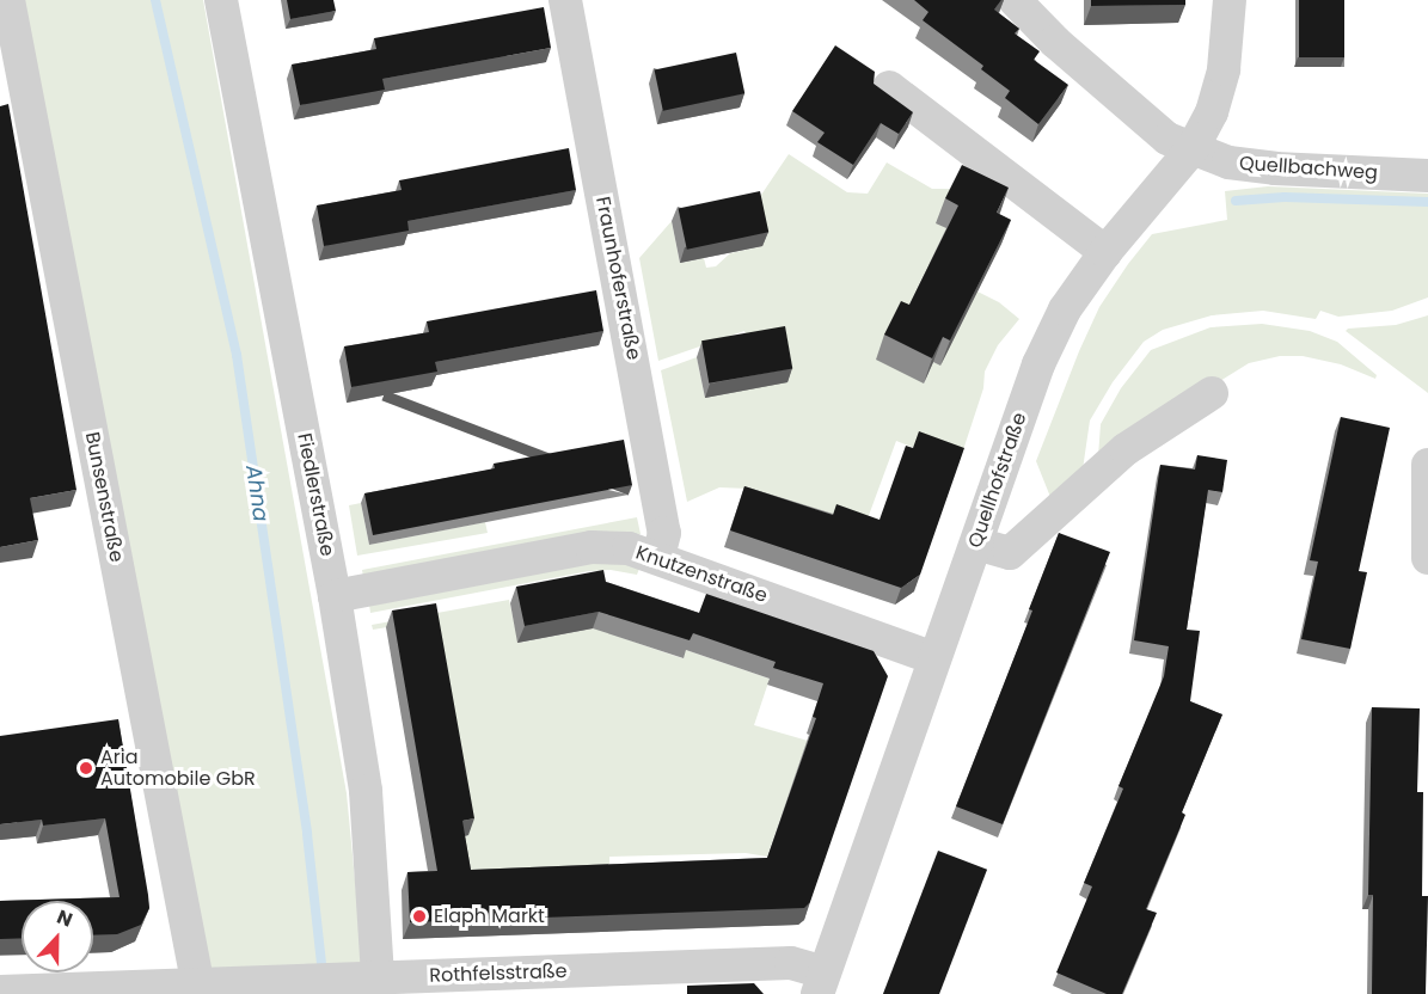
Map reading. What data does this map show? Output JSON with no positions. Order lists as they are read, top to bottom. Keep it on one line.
{"streets":{"street":["Quellbachweg","Fraunhoferstraße","Quellhofstraße","Fiedlerstraße","Bunsenstraße","Knutzenstraße","Rothfelsstraße"]},"crossings":[["Quellbachweg","Quellhofstraße"],["Fraunhoferstraße","Knutzenstraße"],["Quellhofstraße","Knutzenstraße"],["Quellhofstraße","Rothfelsstraße"],["Fiedlerstraße","Knutzenstraße"],["Fiedlerstraße","Rothfelsstraße"],["Bunsenstraße","Rothfelsstraße"]],"water":["Ahna"],"places":["Aria Automobile GbR","Elaph Markt"],"north":"top"}
